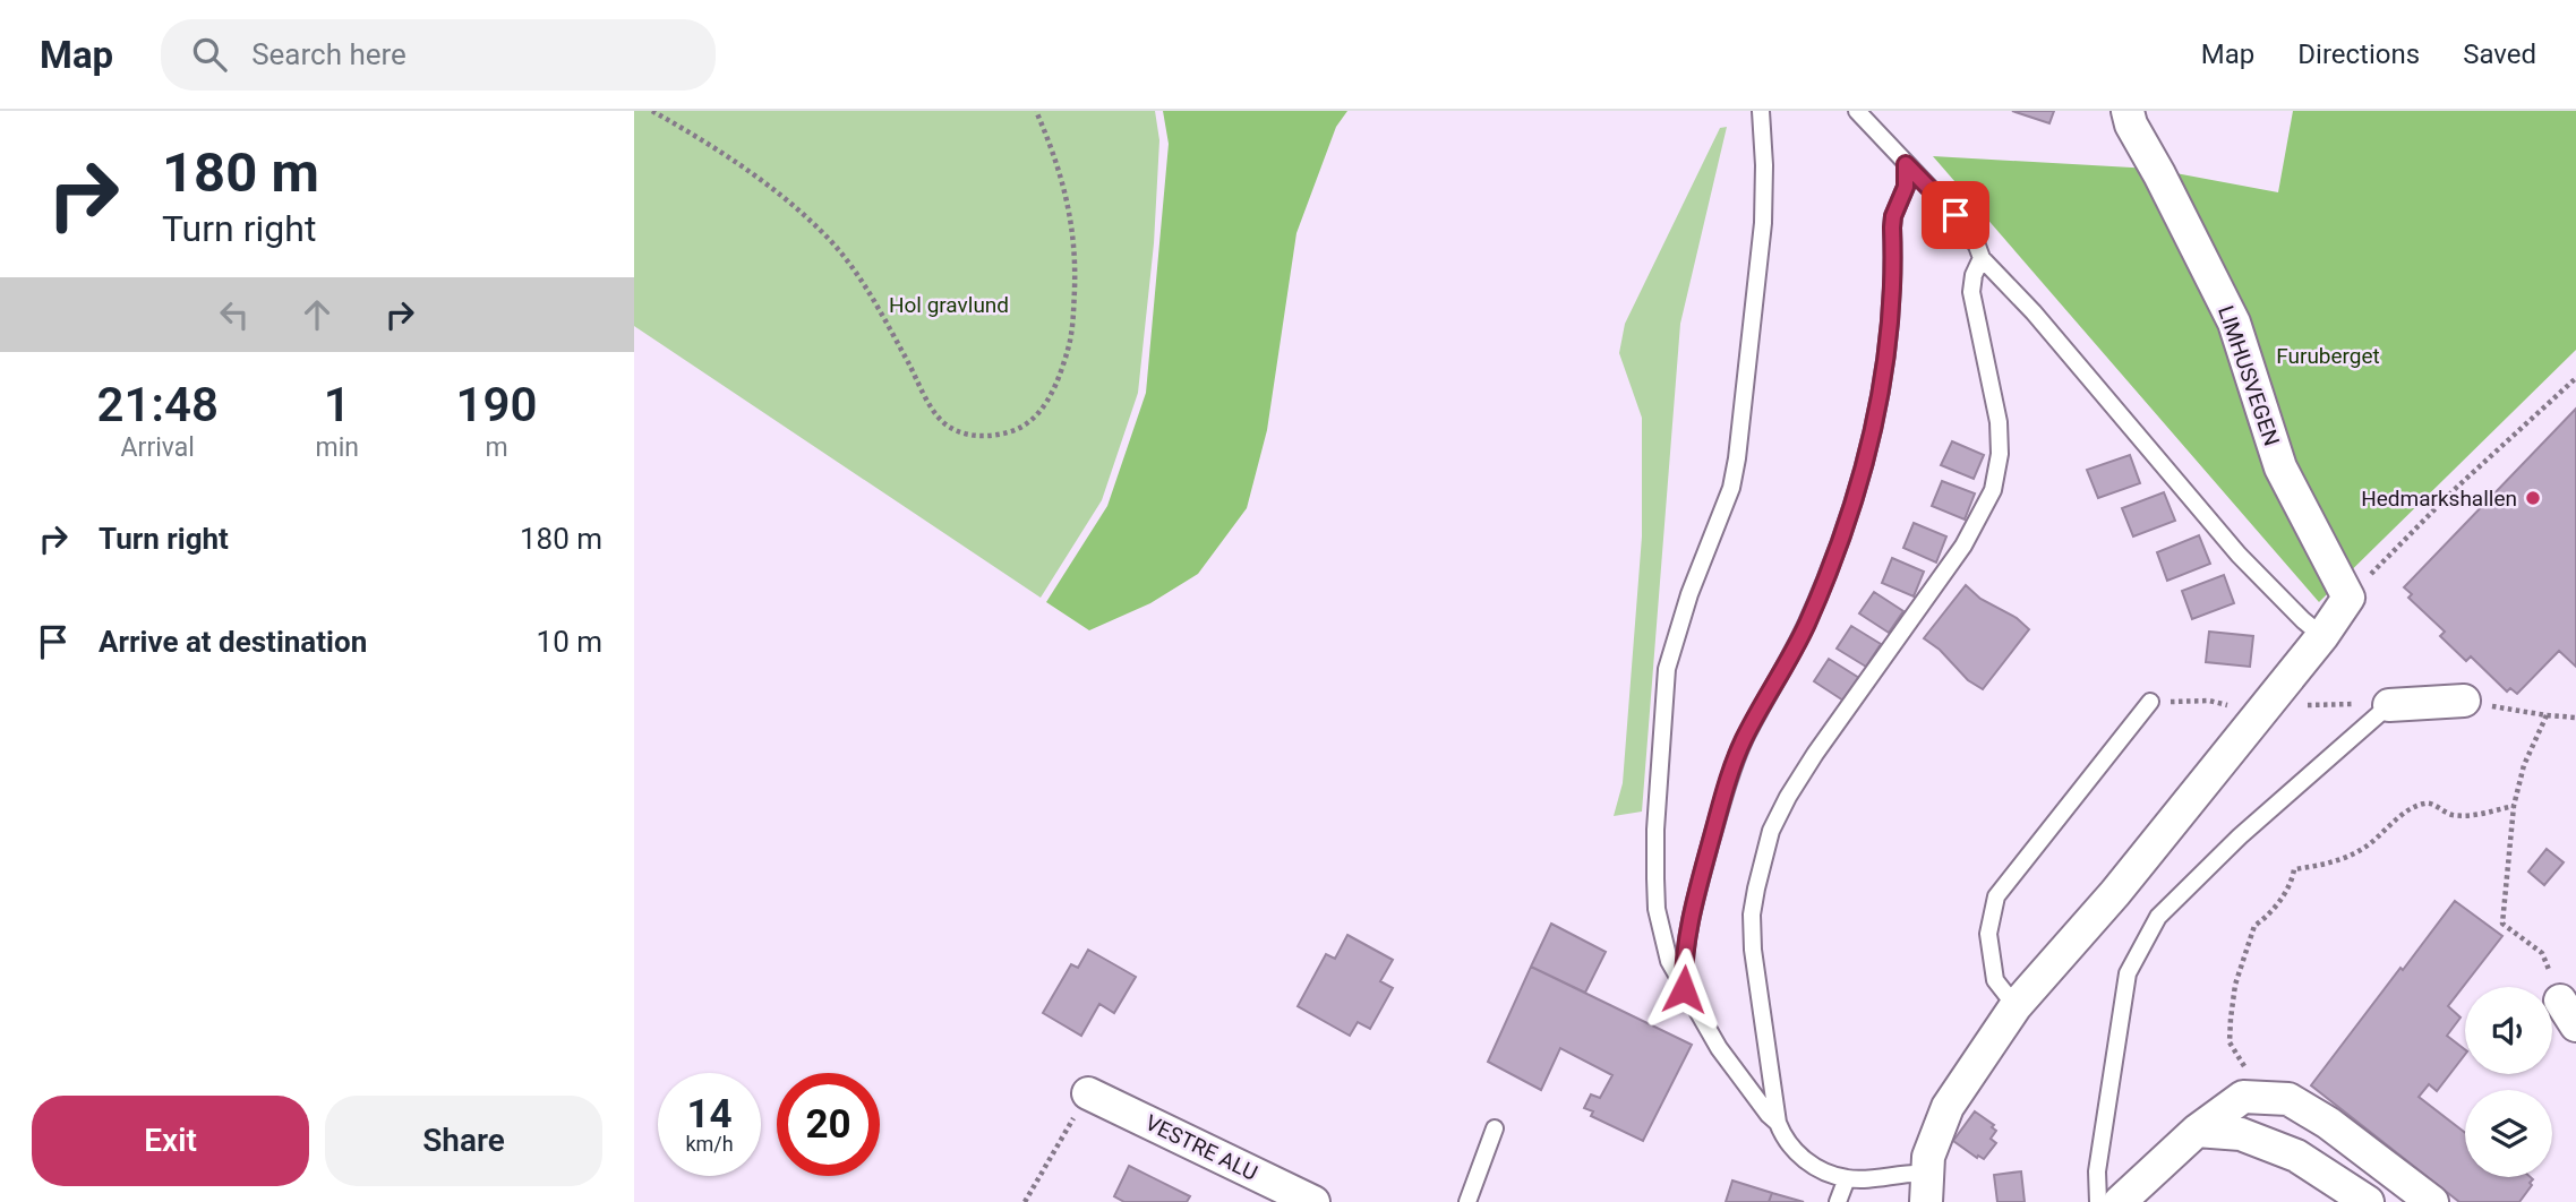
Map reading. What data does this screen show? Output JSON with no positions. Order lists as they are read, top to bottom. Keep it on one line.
{"streets":{"street":["LIMHUSVEGEN","VESTRE ALU"]},"parks":["Hol gravlund","Furuberget"],"places":["Hedmarkshallen"],"page":{"header":"Map","search":"Search here","nav":["Map","Directions","Saved"],"turn":["180 m","Turn right"],"eta":["21:48","Arrival","1","min","190","m"],"list":[{"name":"Turn right","value":"180 m"},{"name":"Arrive at destination","value":"10 m"}],"speed":"14 km/h","limit":"20","buttons":["Exit","Share"]}}
